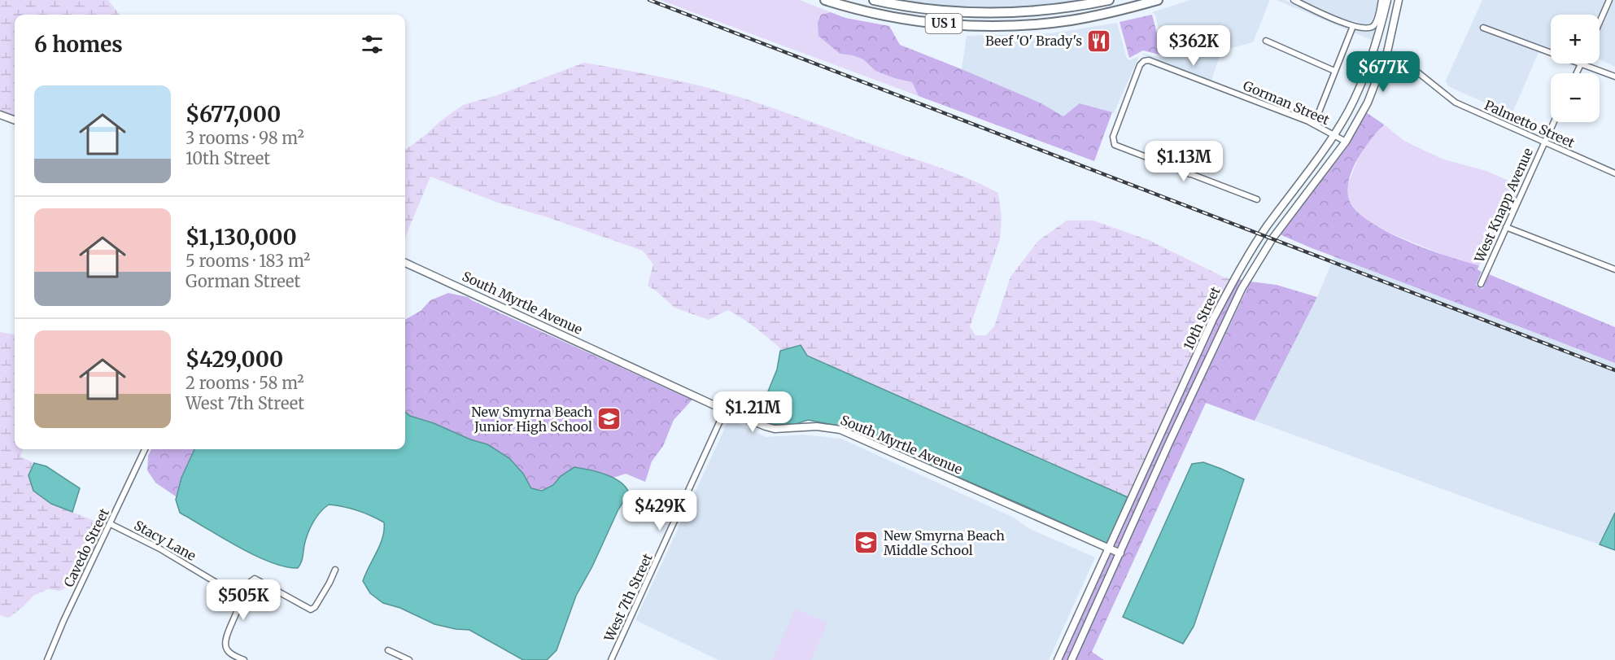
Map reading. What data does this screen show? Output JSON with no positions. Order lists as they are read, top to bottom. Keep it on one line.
{"streets":{"main road":["US 1"],"street":["Gorman Street","Palmetto Street","West Knapp Avenue","South Myrtle Avenue","10th Street","Stacy Lane","Cavedo Street","West 7th Street"]},"crossings":[["Gorman Street","10th Street"],["Palmetto Street","West Knapp Avenue"],["South Myrtle Avenue","10th Street"],["South Myrtle Avenue","West 7th Street"],["Stacy Lane","Cavedo Street"]],"places":{"restaurant":["Beef 'O' Brady's"],"school or university":["New Smyrna Beach Junior High School","New Smyrna Beach Middle School"]},"page":{"map_buttons":["+","−"],"heading":"6 homes","price":["$362K","$677K","$1.13M","$1.21M","$429K","$505K"],"list":[{"name":"$677,000","note":"3 rooms · 98 m² · 10th Street"},{"name":"$1,130,000","note":"5 rooms · 183 m² · Gorman Street"},{"name":"$429,000","note":"2 rooms · 58 m² · West 7th Street"}]}}
